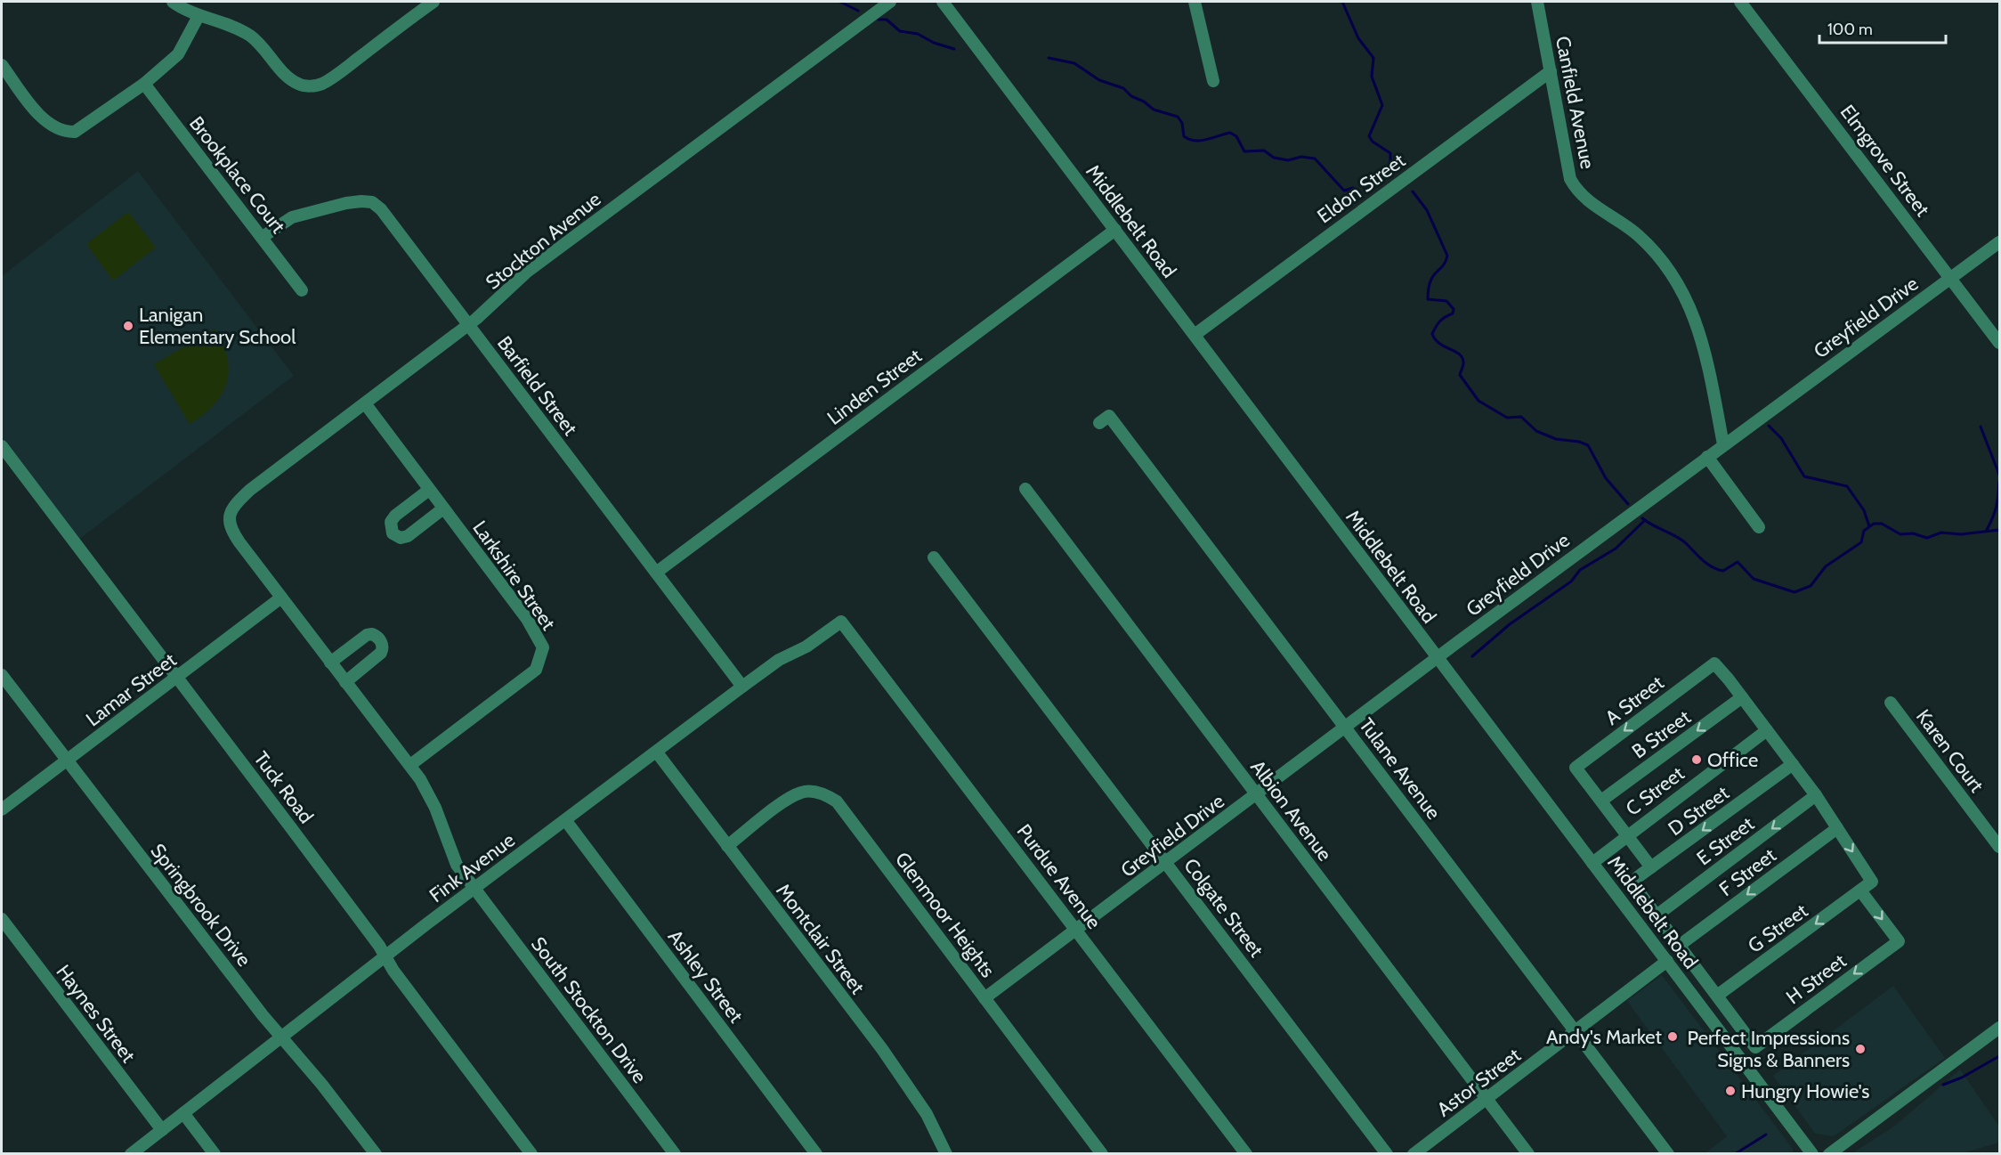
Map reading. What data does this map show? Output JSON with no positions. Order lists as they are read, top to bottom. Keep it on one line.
{"streets":{"street":["Canfield Avenue","Elmgrove Street","Brookplace Court","Eldon Street","Middlebelt Road","Stockton Avenue","Greyfield Drive","Barfield Street","Linden Street","Larkshire Street","Lamar Street","A Street","B Street","Karen Court","Tulane Avenue","Tuck Road","C Street","Albion Avenue","D Street","E Street","Fink Avenue","F Street","Purdue Avenue","Springbrook Drive","Colgate Street","Glenmoor Heights","G Street","Montclair Street","Ashley Street","H Street","South Stockton Drive","Haynes Street","Astor Street"]},"crossings":[["Canfield Avenue","Eldon Street"],["Canfield Avenue","Greyfield Drive"],["Elmgrove Street","Greyfield Drive"],["Brookplace Court","Barfield Street"],["Eldon Street","Middlebelt Road"],["Middlebelt Road","Greyfield Drive"],["Middlebelt Road","Linden Street"],["Middlebelt Road","C Street"],["Middlebelt Road","Astor Street"],["Stockton Avenue","Barfield Street"],["Stockton Avenue","Larkshire Street"],["Stockton Avenue","South Stockton Drive"],["Greyfield Drive","Tulane Avenue"],["Greyfield Drive","Albion Avenue"],["Greyfield Drive","Purdue Avenue"],["Greyfield Drive","Colgate Street"],["Greyfield Drive","Glenmoor Heights"],["Barfield Street","Linden Street"],["Barfield Street","Fink Avenue"],["Larkshire Street","South Stockton Drive"],["Lamar Street","Tuck Road"],["Lamar Street","Springbrook Drive"],["Lamar Street","South Stockton Drive"],["A Street","B Street"],["A Street","C Street"],["A Street","D Street"],["Tulane Avenue","Astor Street"],["Tuck Road","Fink Avenue"],["Albion Avenue","Astor Street"],["D Street","E Street"],["Fink Avenue","Purdue Avenue"],["Fink Avenue","Springbrook Drive"],["Fink Avenue","Montclair Street"],["Fink Avenue","Ashley Street"],["Fink Avenue","South Stockton Drive"],["Fink Avenue","Haynes Street"],["Glenmoor Heights","Montclair Street"],["G Street","H Street"]],"one_way":["B Street","D Street","E Street","F Street","G Street"],"places":["Lanigan Elementary School","Office","Andy's Market","Perfect Impressions Signs & Banners","Hungry Howie's"],"scale_bar":"100 m"}
